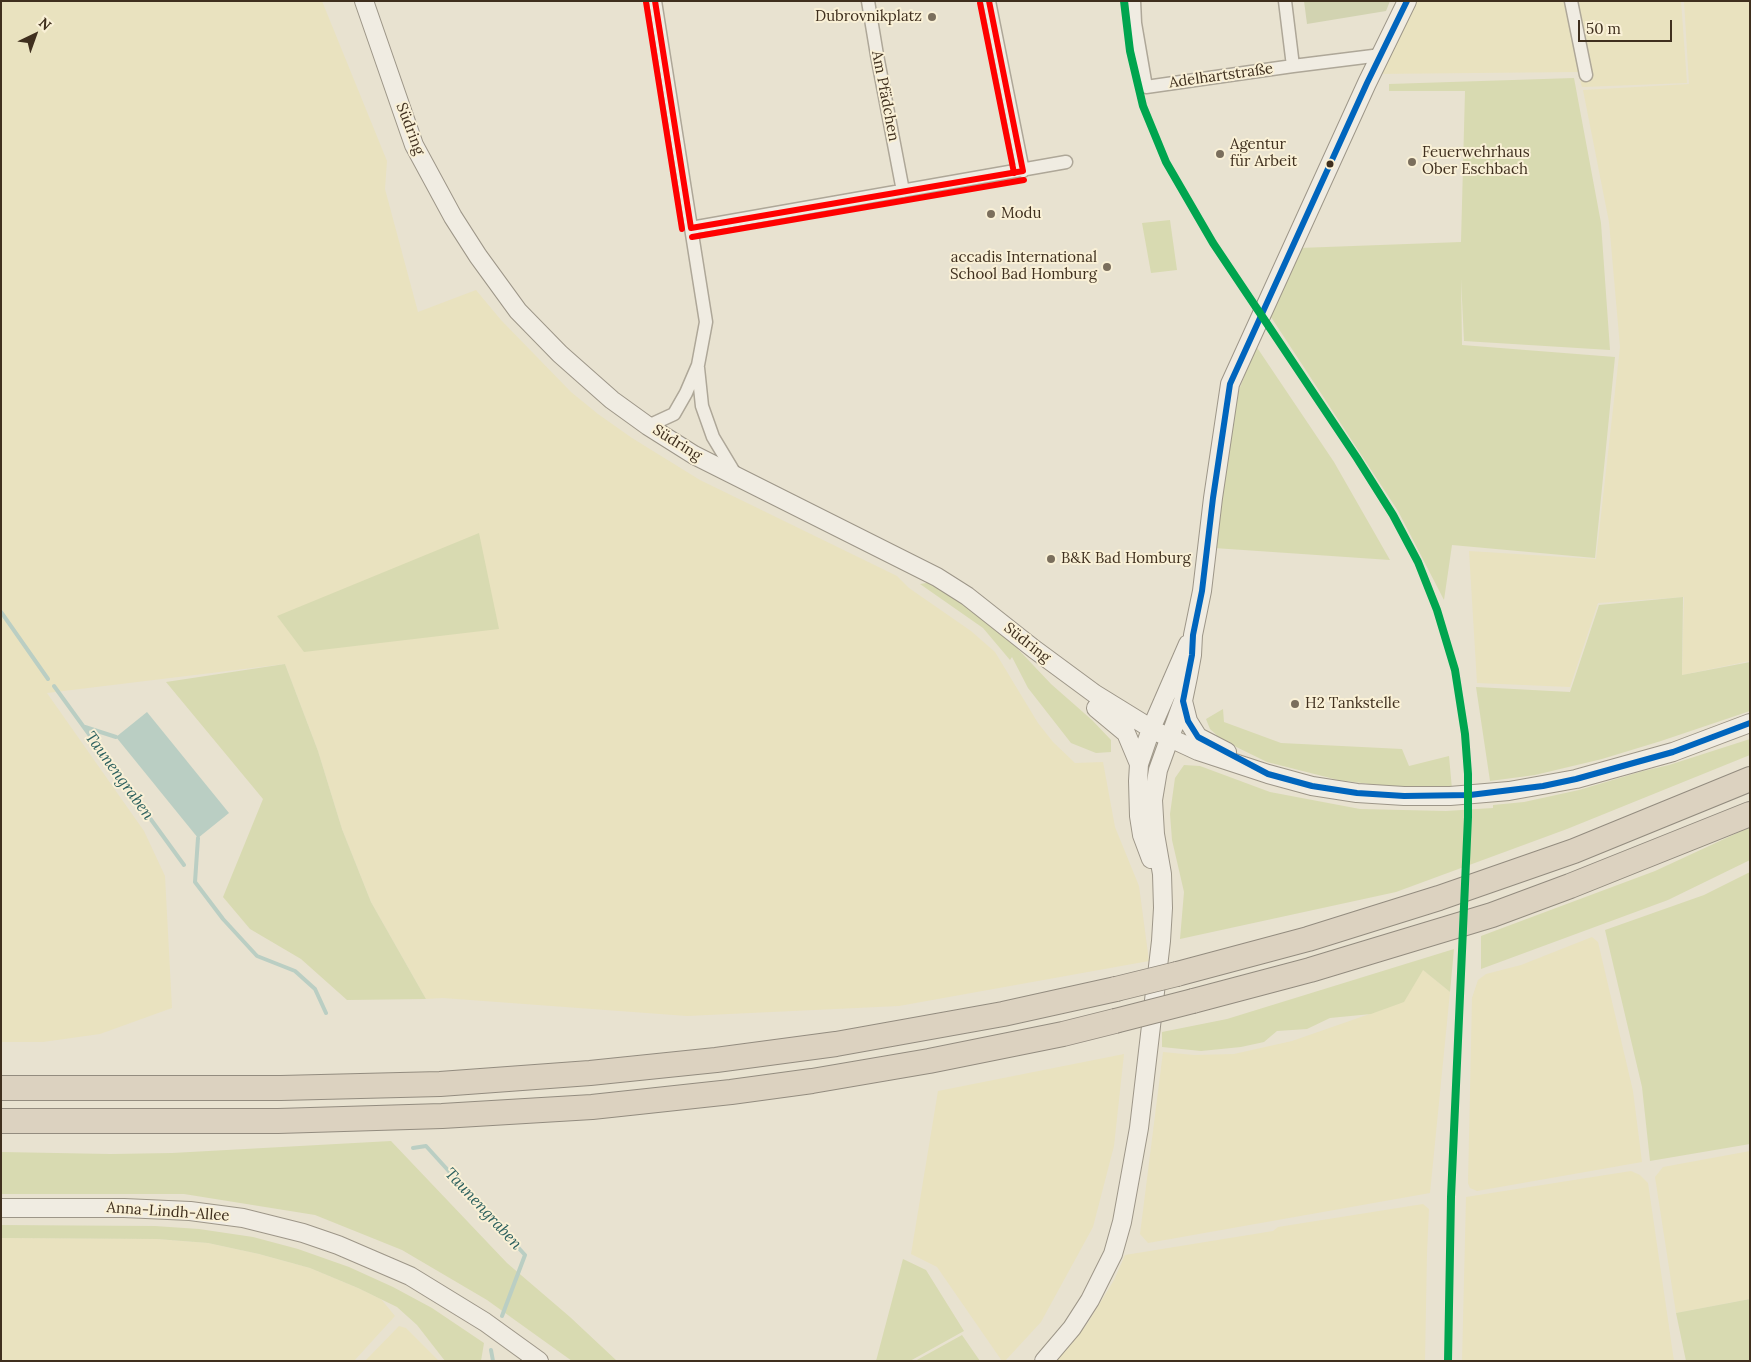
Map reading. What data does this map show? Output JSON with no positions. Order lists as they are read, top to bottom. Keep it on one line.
{"streets":{"main road":["Südring","Anna-Lindh-Allee"],"street":["Adelhartstraße","Am Pfädchen"]},"water":["Taunengraben"],"places":["Dubrovnikplatz","Agentur für Arbeit","Feuerwehrhaus Ober Eschbach","Modu","accadis International School Bad Homburg","B&K Bad Homburg","H2 Tankstelle"],"scale_bar":"50 m","north":"top right"}
